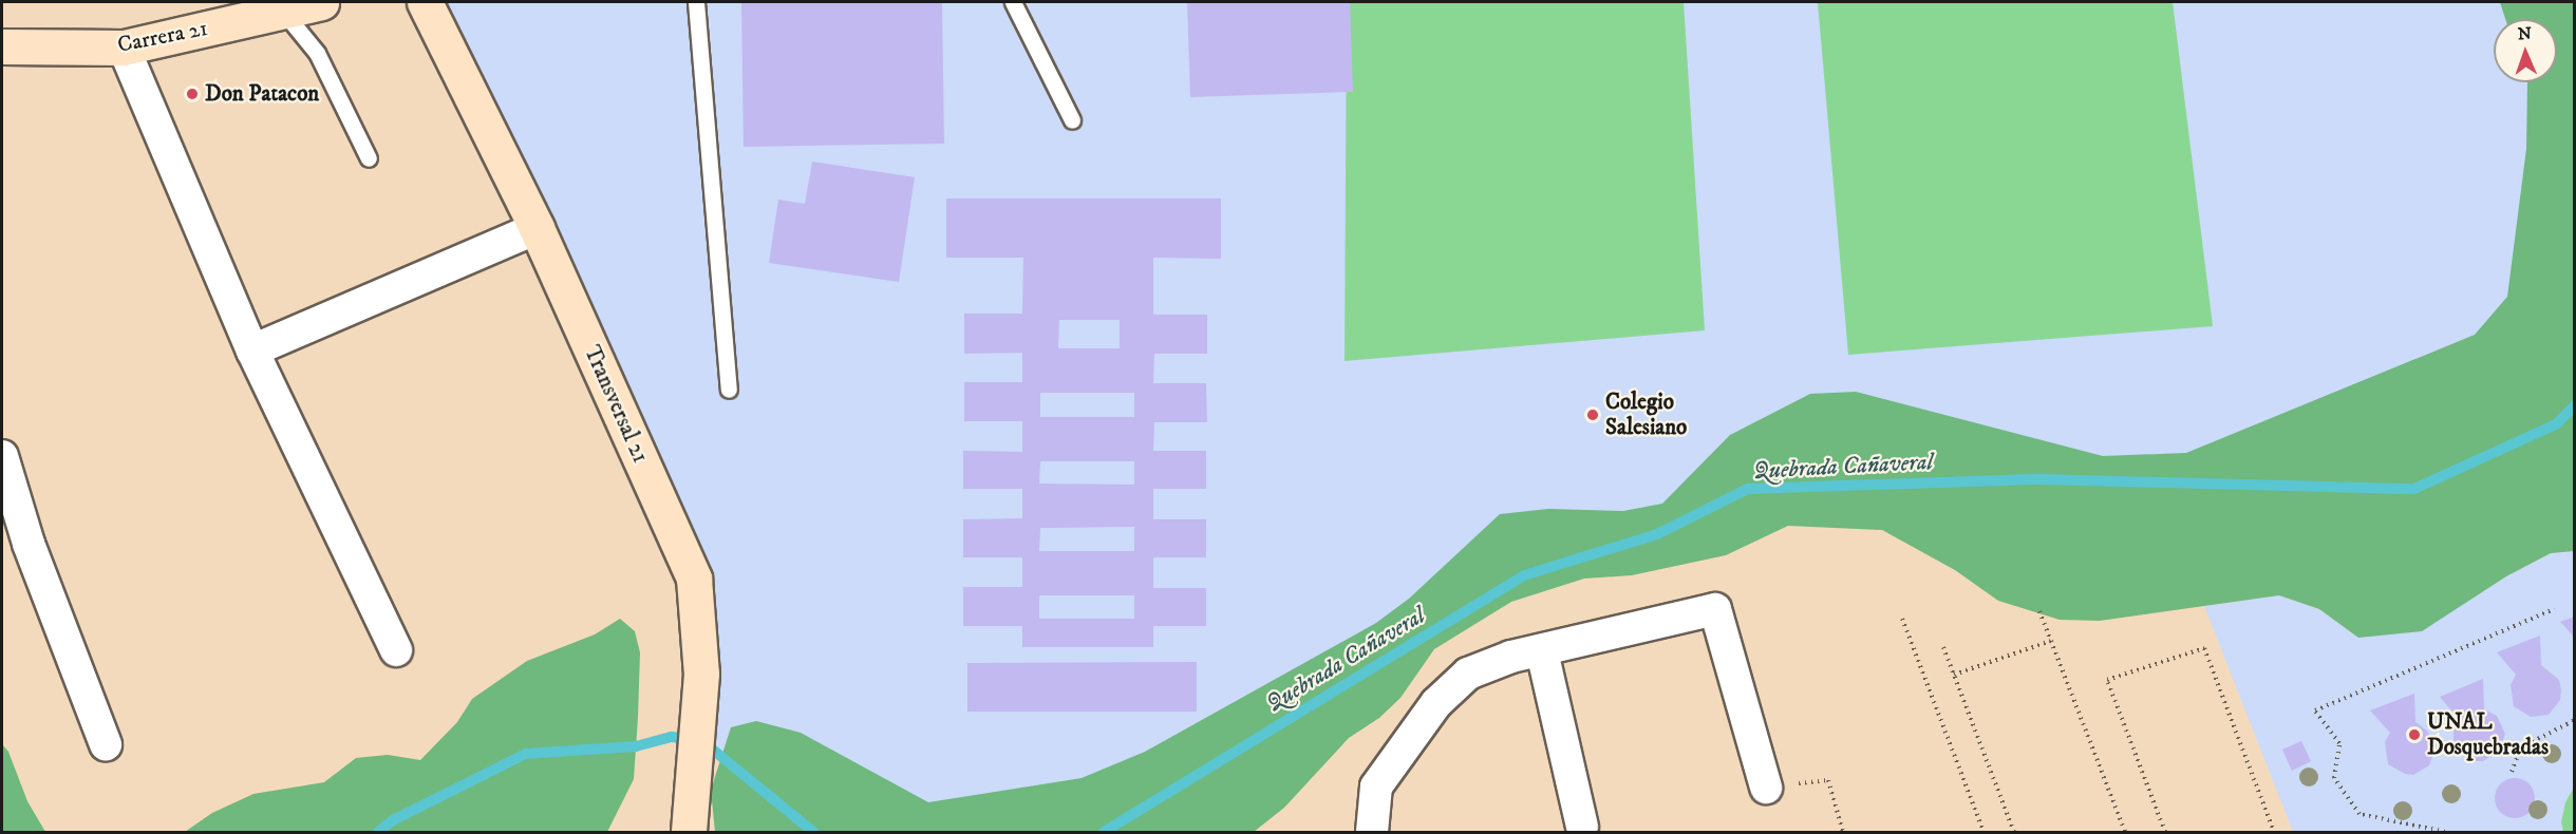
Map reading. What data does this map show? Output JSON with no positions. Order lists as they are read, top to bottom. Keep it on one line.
{"streets":{"street":["Carrera 21","Transversal 21"]},"water":["Quebrada Cañaveral"],"places":["Don Patacon","Colegio Salesiano","UNAL Dosquebradas"],"north":"top"}
